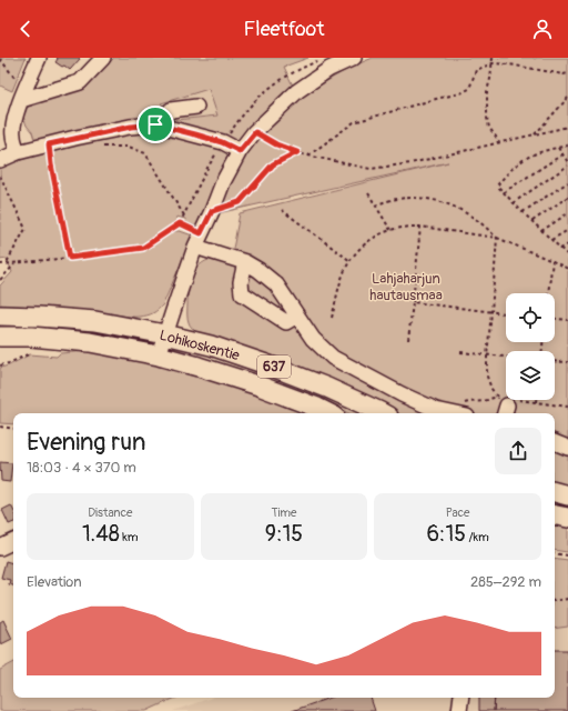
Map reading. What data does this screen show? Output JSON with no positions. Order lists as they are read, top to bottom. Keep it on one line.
{"streets":{"main road":["Lohikoskentie","637"]},"parks":["Lahjaharjun hautausmaa"],"page":{"header":"Fleetfoot","heading":["Evening run","18:03 · 4 × 370 m"],"stats":[["Distance","1.48 km"],["Time","9:15"],["Pace","6:15 /km"]],"chart":["Elevation","285–292 m"]}}
